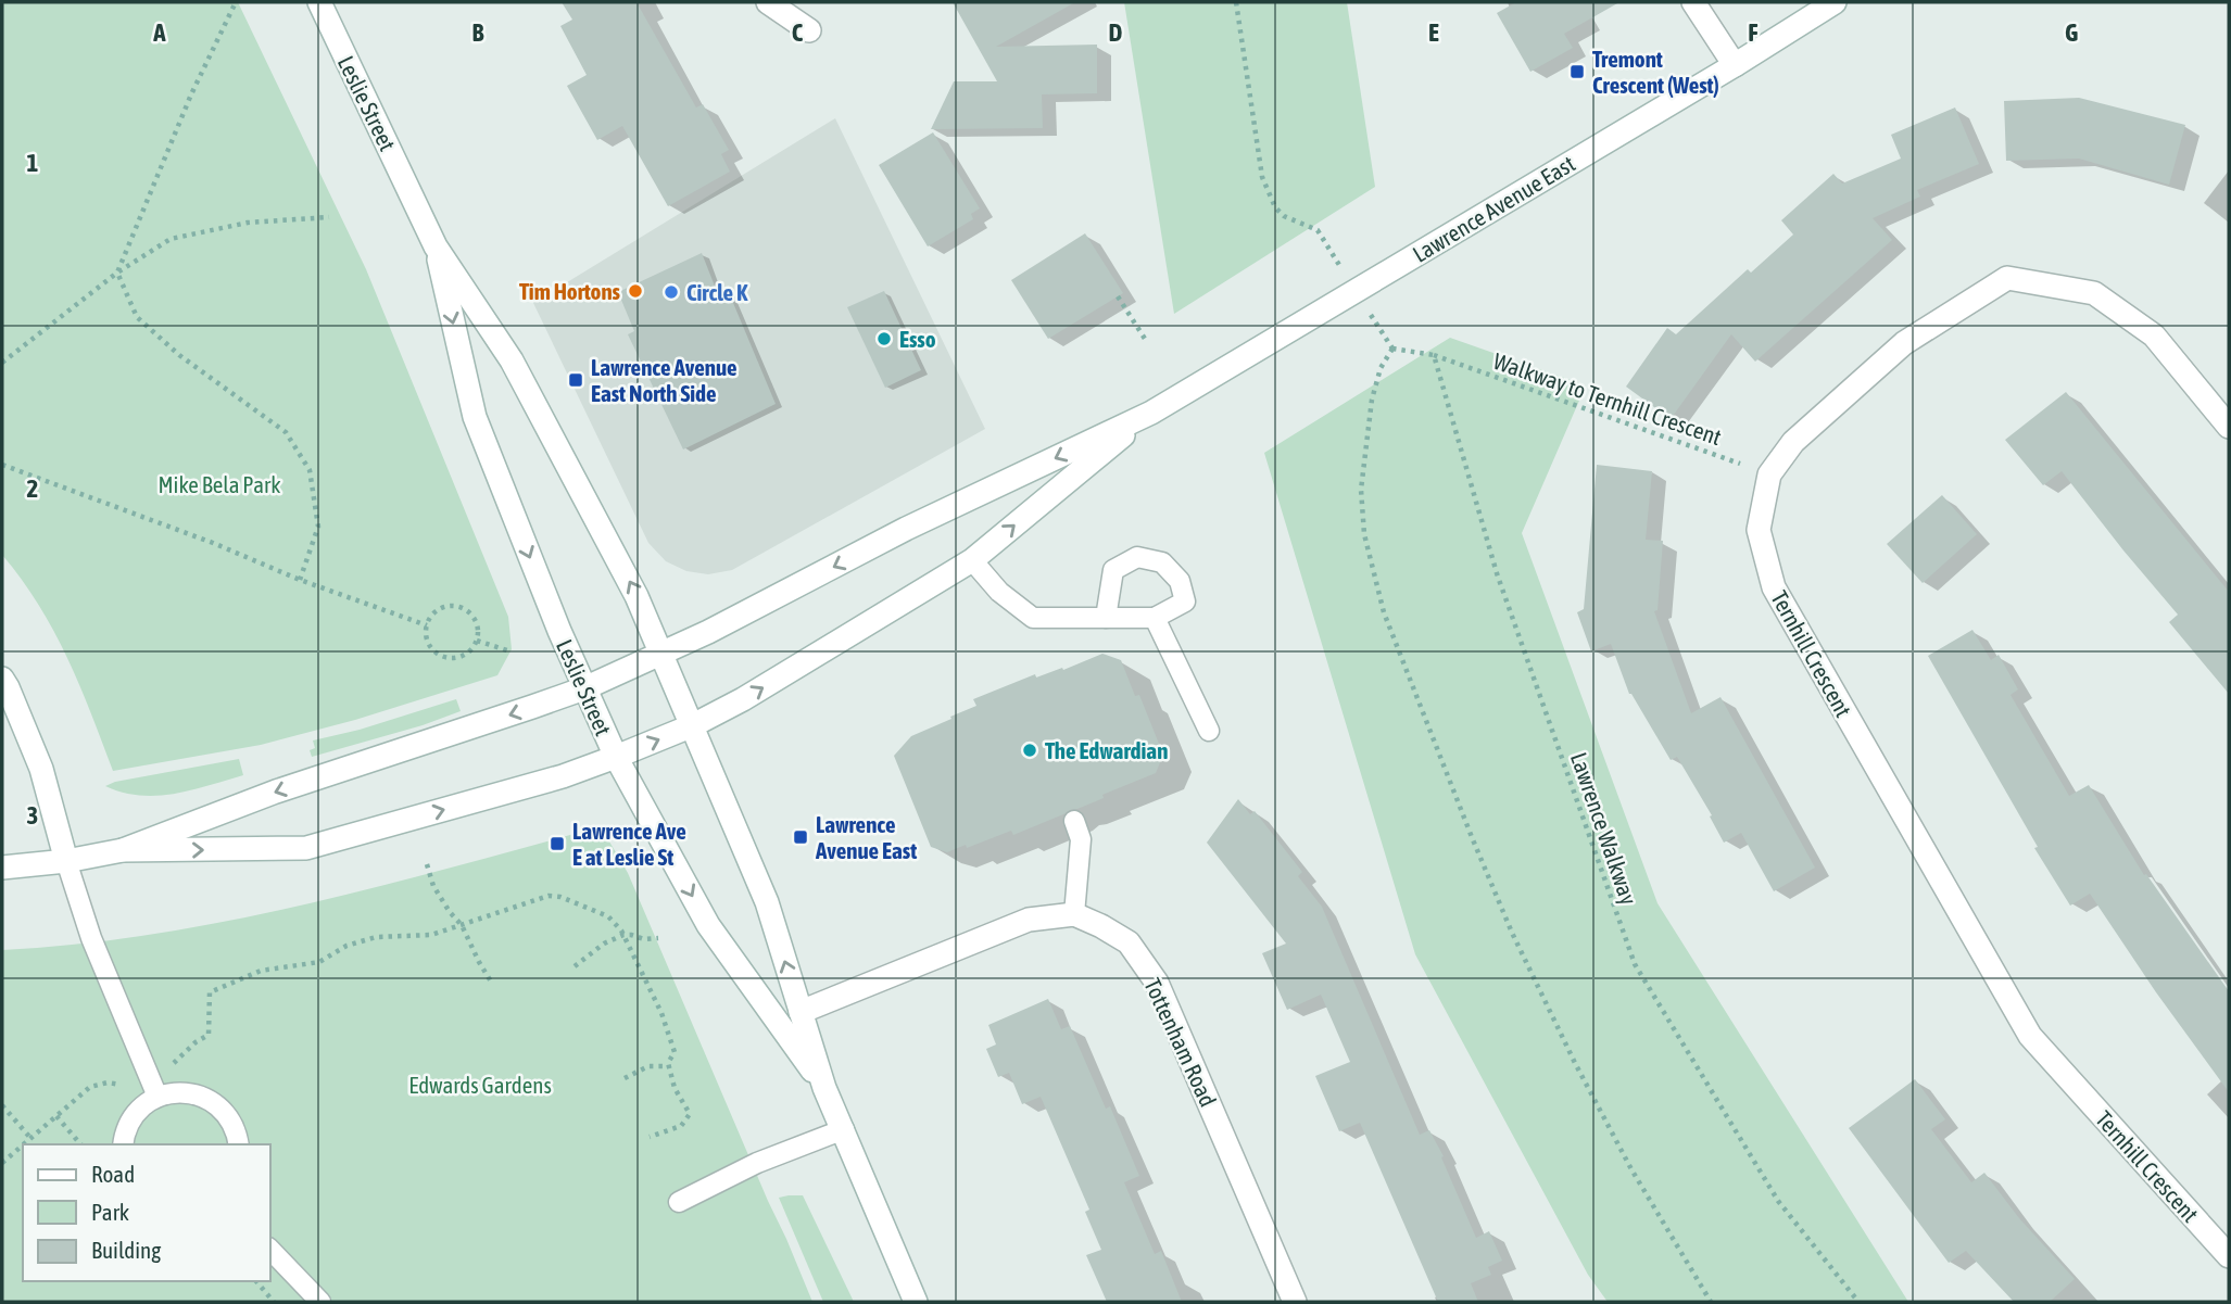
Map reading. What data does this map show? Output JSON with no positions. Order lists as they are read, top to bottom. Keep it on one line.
{"streets":{"main road":["Leslie Street","Lawrence Avenue East","Ternhill Crescent","Tottenham Road"],"path":["Walkway to Ternhill Crescent","Lawrence Walkway"]},"crossings":[["Leslie Street","Lawrence Avenue East"],["Walkway to Ternhill Crescent","Ternhill Crescent"],["Walkway to Ternhill Crescent","Lawrence Walkway"]],"parks":["Mike Bela Park","Edwards Gardens"],"places":{"transit":["Tremont Crescent (West)","Lawrence Avenue East North Side","Lawrence Avenue East","Lawrence Ave E at Leslie St"],"other":["Tim Hortons","Circle K","Esso","The Edwardian"]},"legend":["Road","Park","Building"],"grid":{"columns":["A","B","C","D","E","F","G"],"rows":["1","2","3"]}}
